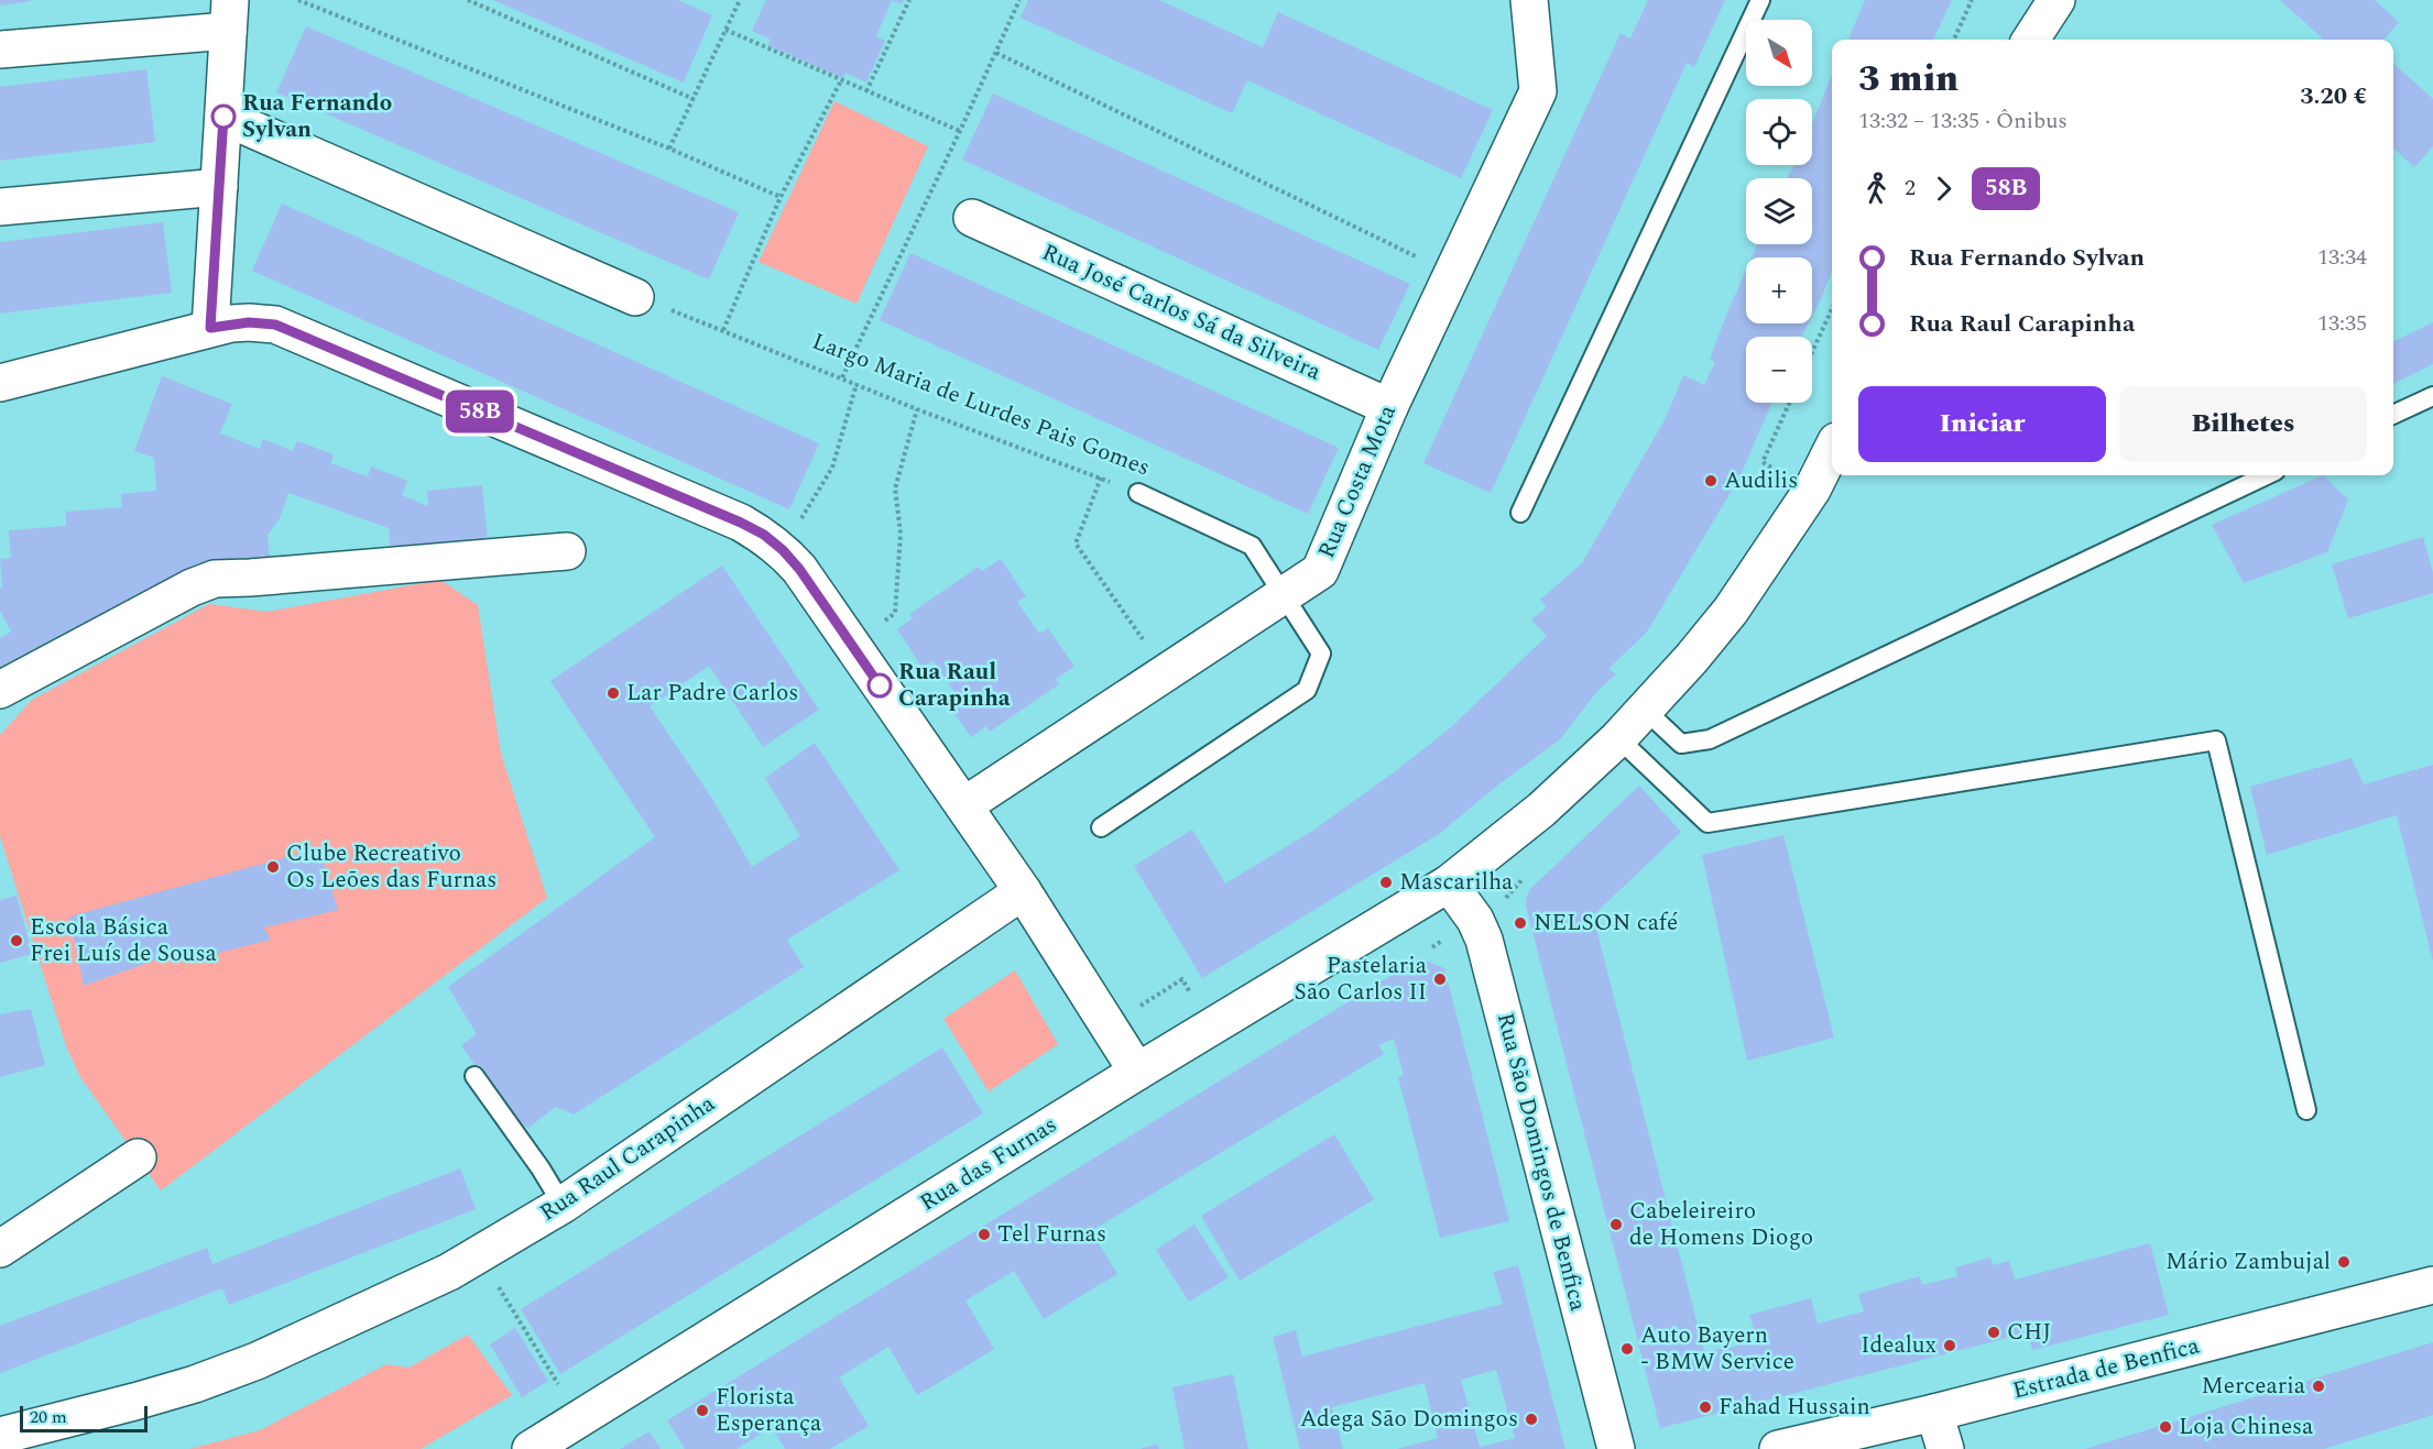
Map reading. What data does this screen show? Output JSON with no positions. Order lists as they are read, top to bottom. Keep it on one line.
{"streets":{"street":["Rua José Carlos Sá da Silveira","Rua Costa Mota","Rua Raul Carapinha","Rua São Domingos de Benfica","Rua das Furnas","Estrada de Benfica"],"lane":["Largo Maria de Lurdes Pais Gomes"]},"crossings":[["Rua José Carlos Sá da Silveira","Rua Costa Mota"],["Largo Maria de Lurdes Pais Gomes","Rua Costa Mota"],["Rua São Domingos de Benfica","Rua das Furnas"]],"places":["Rua Fernando Sylvan","Audilis","Rua Raul Carapinha","Lar Padre Carlos","Clube Recreativo Os Leões das Furnas","Mascarilha","NELSON café","Escola Básica Frei Luís de Sousa","Pastelaria São Carlos II","Cabeleireiro de Homens Diogo","Tel Furnas","Mário Zambujal","CHJ","Idealux","Auto Bayern - BMW Service","Mercearia","Fahad Hussain","Florista Esperança","Adega São Domingos","Loja Chinesa"],"lines":["bus line 58B"],"scale_bar":"20 m","north":"bottom right","page":{"on_map":"58B","map_buttons":["+","−"],"heading":["3 min","13:32 – 13:35 · Ônibus","3.20 €"],"legs":["2","58B"],"list":[{"name":"Rua Fernando Sylvan","value":"13:34"},{"name":"Rua Raul Carapinha","value":"13:35"}],"buttons":["Iniciar","Bilhetes"],"scale":"20 m"}}
